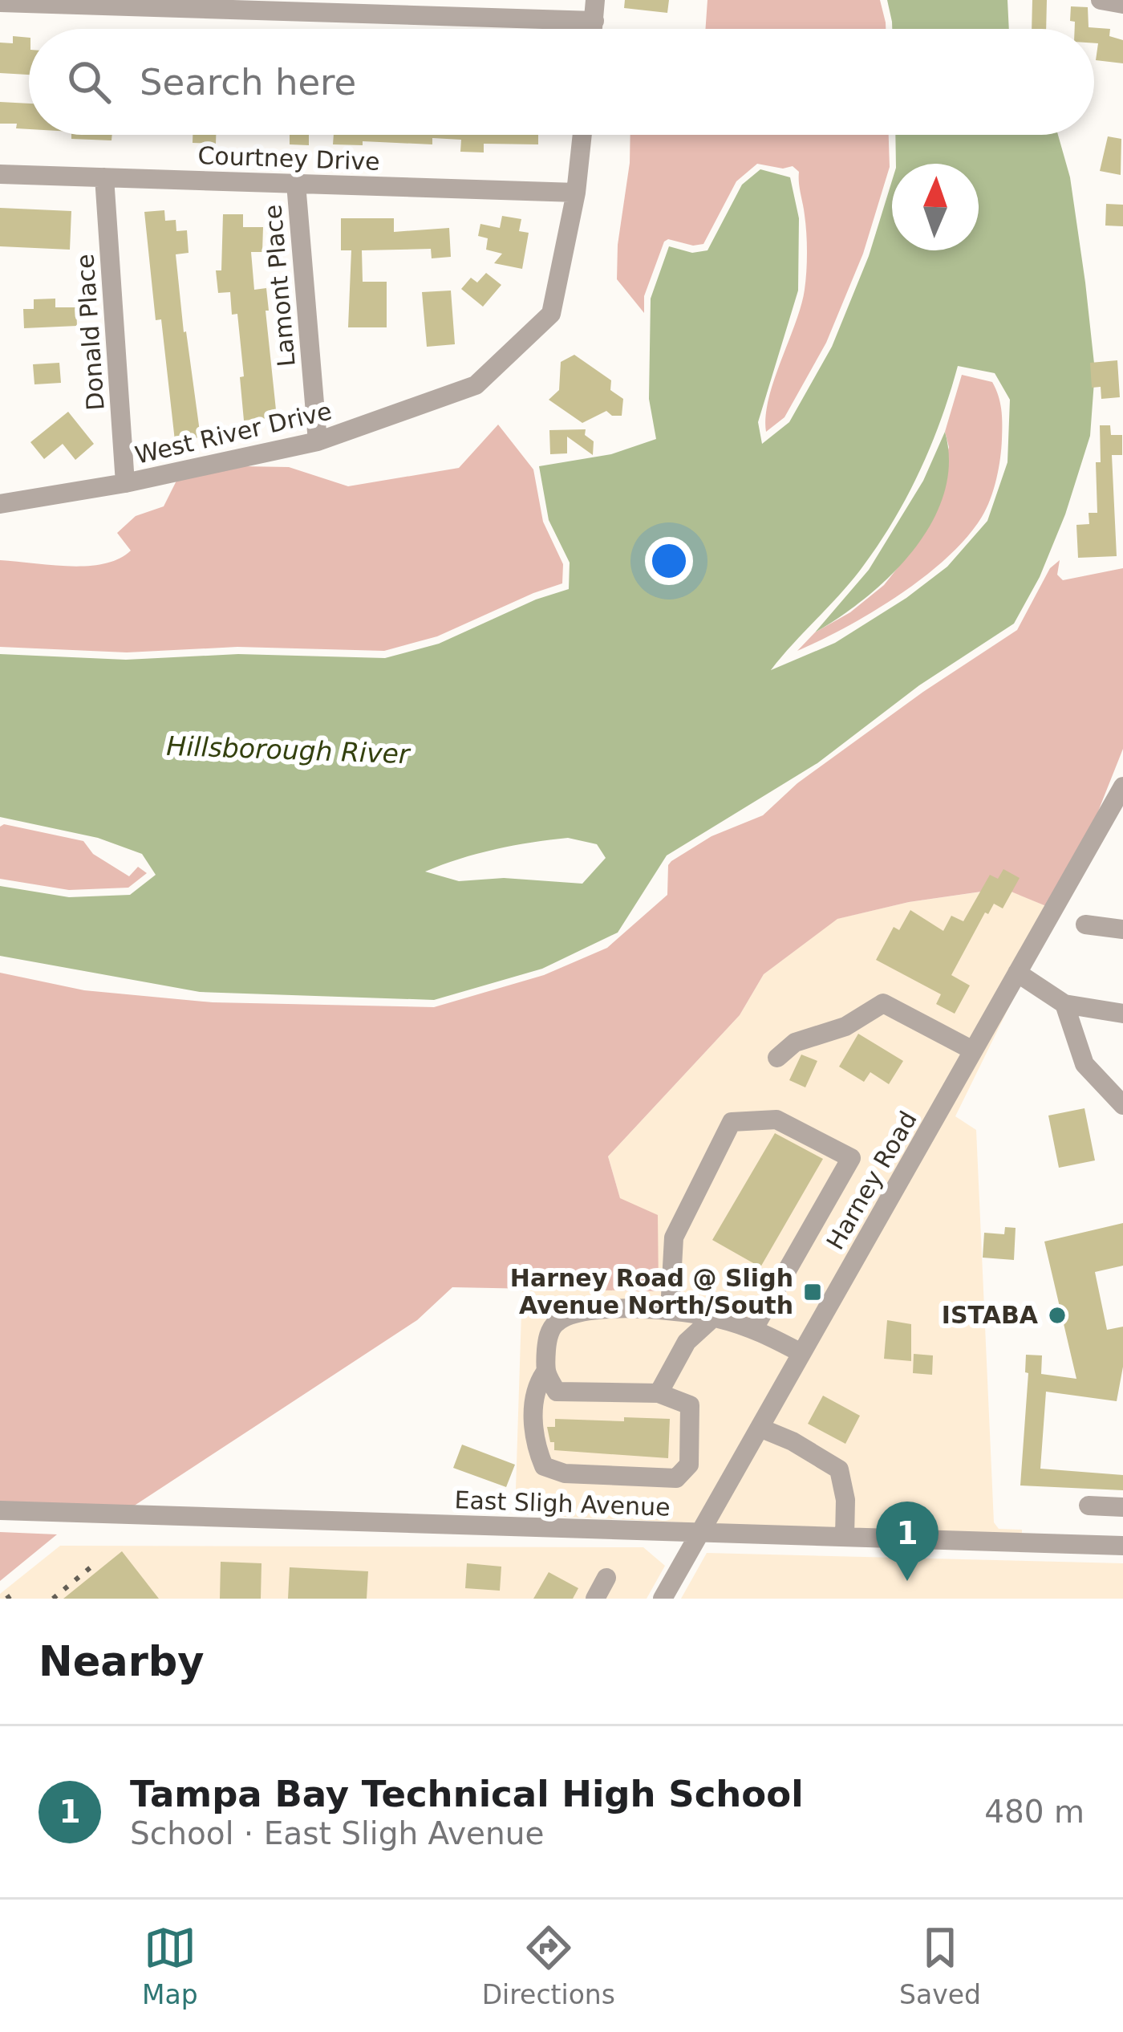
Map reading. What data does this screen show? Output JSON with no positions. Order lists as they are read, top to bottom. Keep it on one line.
{"streets":{"street":["Courtney Drive","Lamont Place","Donald Place","West River Drive","Harney Road","East Sligh Avenue"]},"crossings":[["Courtney Drive","Lamont Place"],["Courtney Drive","Donald Place"],["Courtney Drive","West River Drive"],["Lamont Place","West River Drive"],["Donald Place","West River Drive"],["Harney Road","East Sligh Avenue"]],"water":["Hillsborough River"],"places":{"transit":["Harney Road @ Sligh Avenue North/South"],"other":["ISTABA"]},"north":"top","page":{"search":"Search here","pins":"1","heading":"Nearby","list":[{"mark":"1","name":"Tampa Bay Technical High School","note":"School · East Sligh Avenue","value":"480 m"}],"nav":["Map","Directions","Saved"]}}
